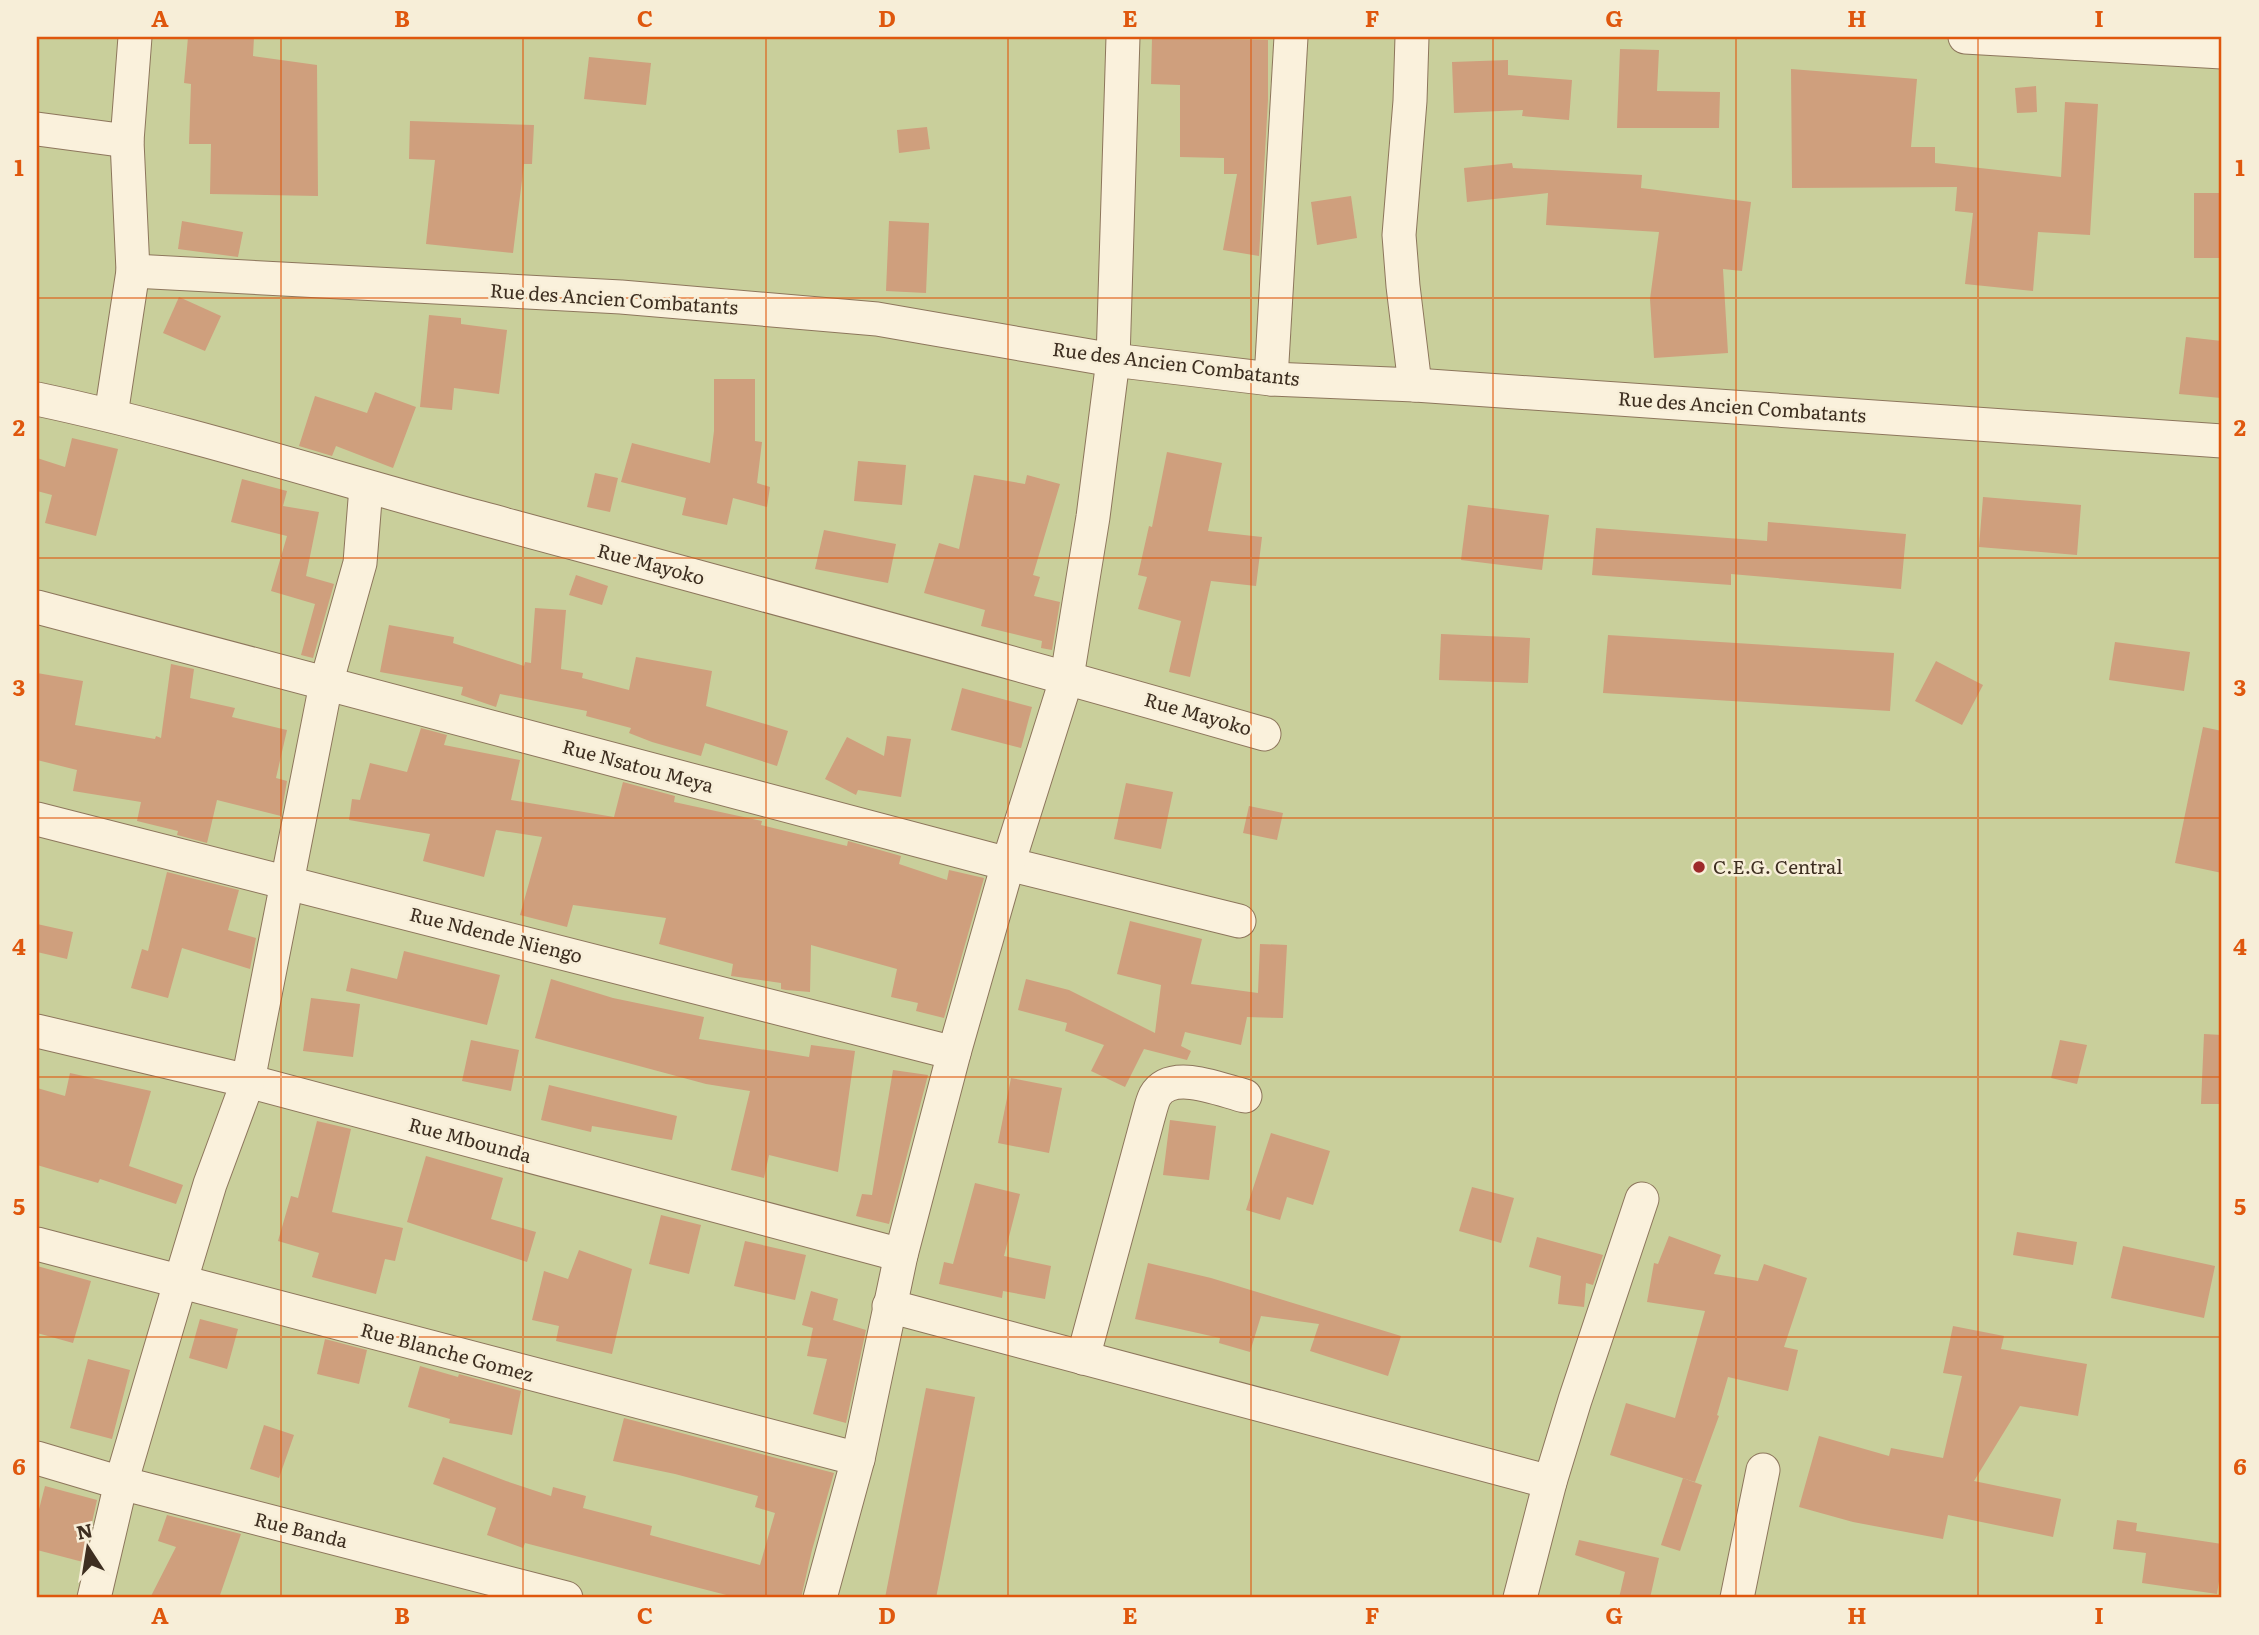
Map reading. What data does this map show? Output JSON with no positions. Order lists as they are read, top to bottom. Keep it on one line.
{"streets":{"street":["Rue des Ancien Combatants","Rue Mayoko","Rue Nsatou Meya","Rue Ndende Niengo","Rue Mbounda","Rue Blanche Gomez","Rue Banda"]},"places":["C.E.G. Central"],"north":"top","grid":{"columns":["A","B","C","D","E","F","G","H","I"],"rows":["1","2","3","4","5","6"]}}
